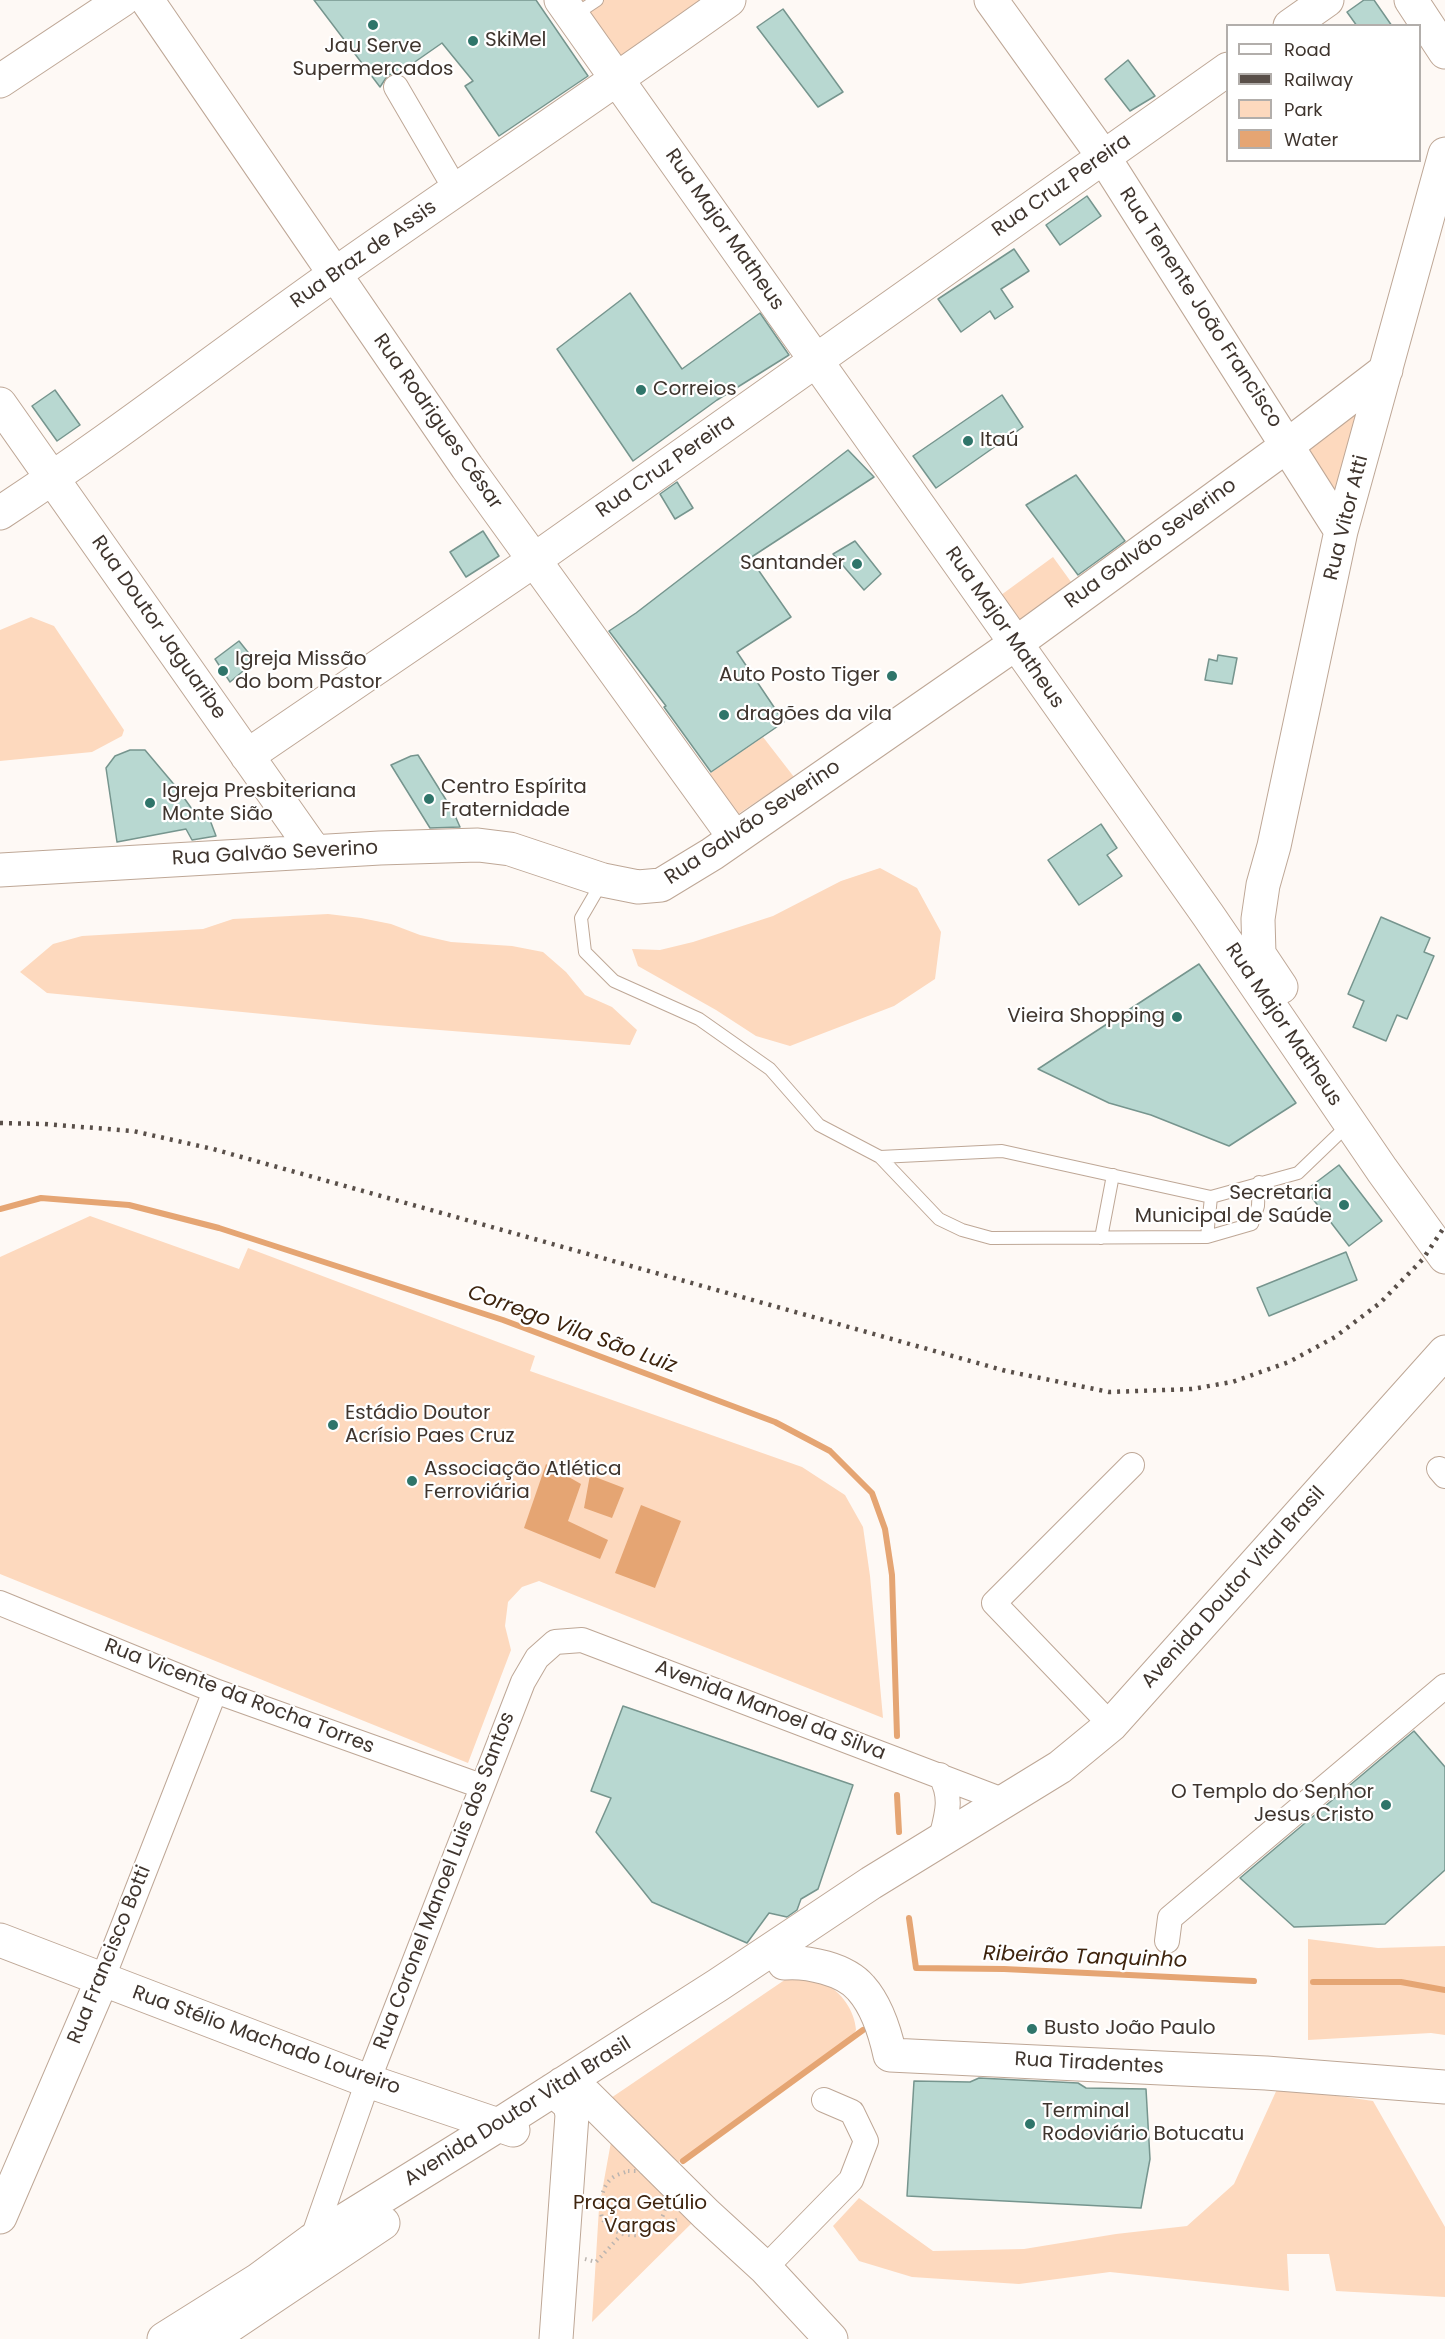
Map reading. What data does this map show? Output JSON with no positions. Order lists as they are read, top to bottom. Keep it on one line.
{"streets":{"main road":["Rua Cruz Pereira","Rua Major Matheus","Rua Braz de Assis","Rua Tenente João Francisco","Rua Rodrigues César","Rua Vitor Atti","Rua Galvão Severino","Rua Doutor Jaguaribe","Avenida Doutor Vital Brasil","Rua Francisco Botti","Rua Stélio Machado Loureiro","Rua Tiradentes"],"street":["Rua Vicente da Rocha Torres","Avenida Manoel da Silva","Rua Coronel Manoel Luis dos Santos"]},"crossings":[["Rua Cruz Pereira","Rua Major Matheus"],["Rua Cruz Pereira","Rua Tenente João Francisco"],["Rua Cruz Pereira","Rua Rodrigues César"],["Rua Cruz Pereira","Rua Doutor Jaguaribe"],["Rua Major Matheus","Rua Braz de Assis"],["Rua Major Matheus","Rua Vitor Atti"],["Rua Major Matheus","Rua Galvão Severino"],["Rua Braz de Assis","Rua Rodrigues César"],["Rua Braz de Assis","Rua Doutor Jaguaribe"],["Rua Tenente João Francisco","Rua Vitor Atti"],["Rua Tenente João Francisco","Rua Galvão Severino"],["Rua Rodrigues César","Rua Galvão Severino"],["Rua Vitor Atti","Rua Galvão Severino"],["Rua Galvão Severino","Rua Doutor Jaguaribe"],["Avenida Doutor Vital Brasil","Avenida Manoel da Silva"],["Avenida Doutor Vital Brasil","Rua Coronel Manoel Luis dos Santos"],["Avenida Doutor Vital Brasil","Rua Stélio Machado Loureiro"],["Avenida Doutor Vital Brasil","Rua Tiradentes"],["Rua Vicente da Rocha Torres","Rua Coronel Manoel Luis dos Santos"],["Rua Vicente da Rocha Torres","Rua Francisco Botti"],["Avenida Manoel da Silva","Rua Coronel Manoel Luis dos Santos"],["Rua Coronel Manoel Luis dos Santos","Rua Stélio Machado Loureiro"],["Rua Francisco Botti","Rua Stélio Machado Loureiro"]],"water":["Corrego Vila São Luiz","Ribeirão Tanquinho"],"parks":["Praça Getúlio Vargas"],"places":["Jau Serve Supermercados","SkiMel","Correios","Itaú","Santander","Igreja Missão do bom Pastor","Auto Posto Tiger","dragões da vila","Centro Espírita Fraternidade","Igreja Presbiteriana Monte Sião","Vieira Shopping","Secretaria Municipal de Saúde","Estádio Doutor Acrísio Paes Cruz","Associação Atlética Ferroviária","O Templo do Senhor Jesus Cristo","Busto João Paulo","Terminal Rodoviário Botucatu"],"legend":["Road","Railway","Park","Water"]}
